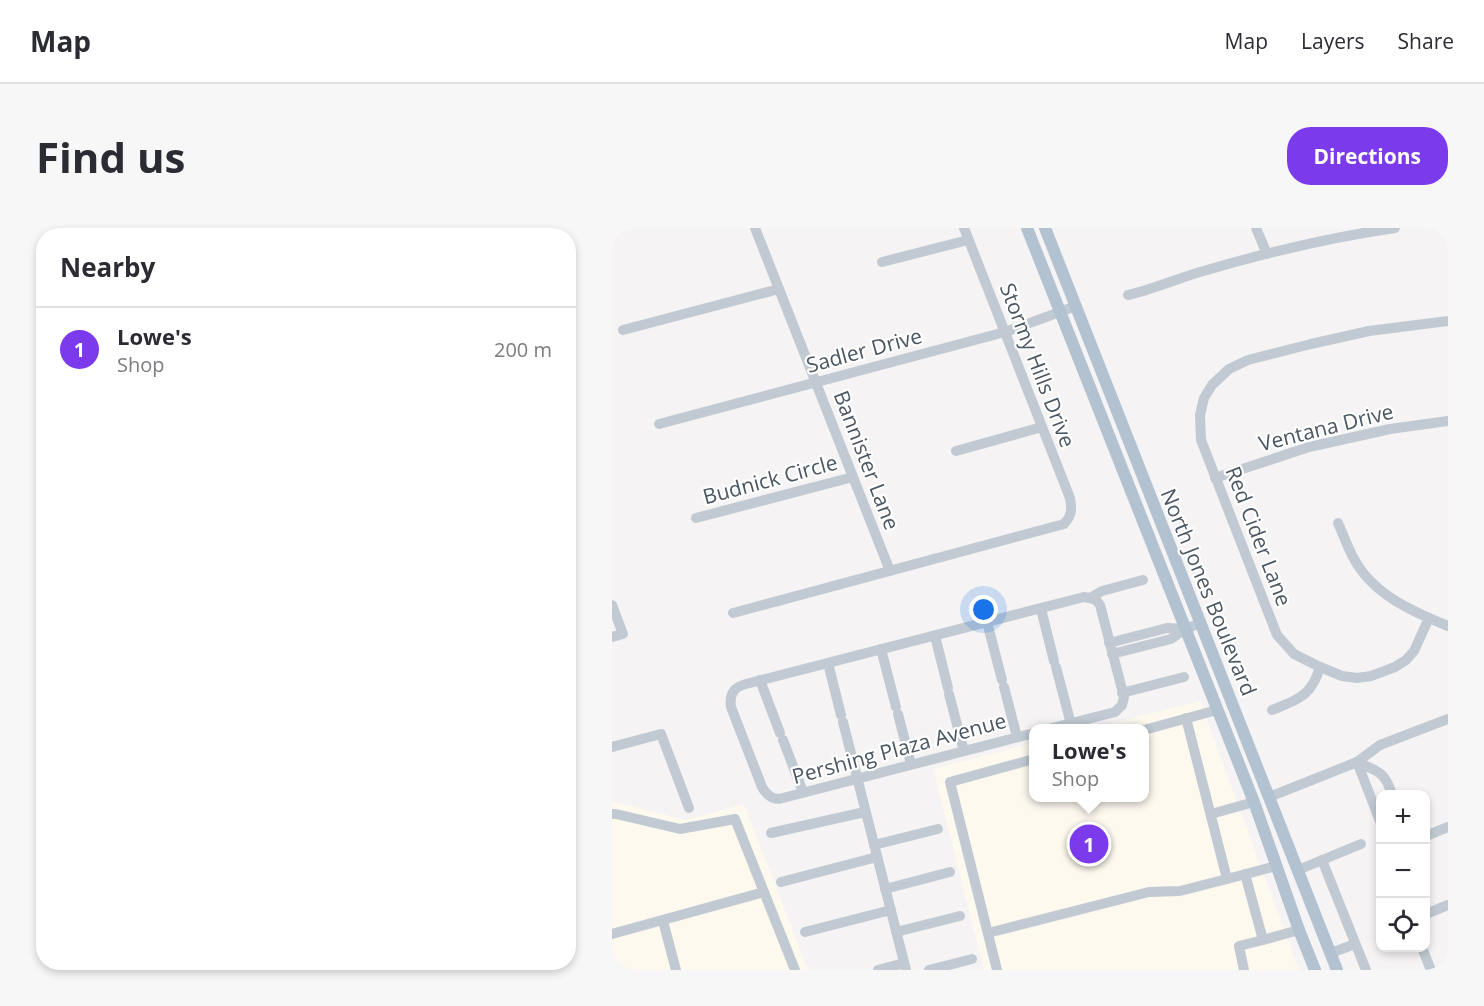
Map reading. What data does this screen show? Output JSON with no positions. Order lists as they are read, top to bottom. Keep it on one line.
{"streets":{"main road":["North Jones Boulevard"],"street":["Sadler Drive","Stormy Hills Drive","Ventana Drive","Bannister Lane","Budnick Circle","Red Cider Lane","Pershing Plaza Avenue"]},"crossings":[["Sadler Drive","Stormy Hills Drive"],["Sadler Drive","Bannister Lane"],["Sadler Drive","North Jones Boulevard"],["Stormy Hills Drive","Bannister Lane"],["Ventana Drive","Red Cider Lane"],["Bannister Lane","Budnick Circle"]],"page":{"header":"Map","nav":["Map","Layers","Share"],"buttons":"Directions","title":"Find us","heading":"Nearby","list":[{"mark":"1","name":"Lowe's","note":"Shop","value":"200 m"}],"popup":["Lowe's","Shop"],"map_buttons":["+","−"],"pins":"1"}}
